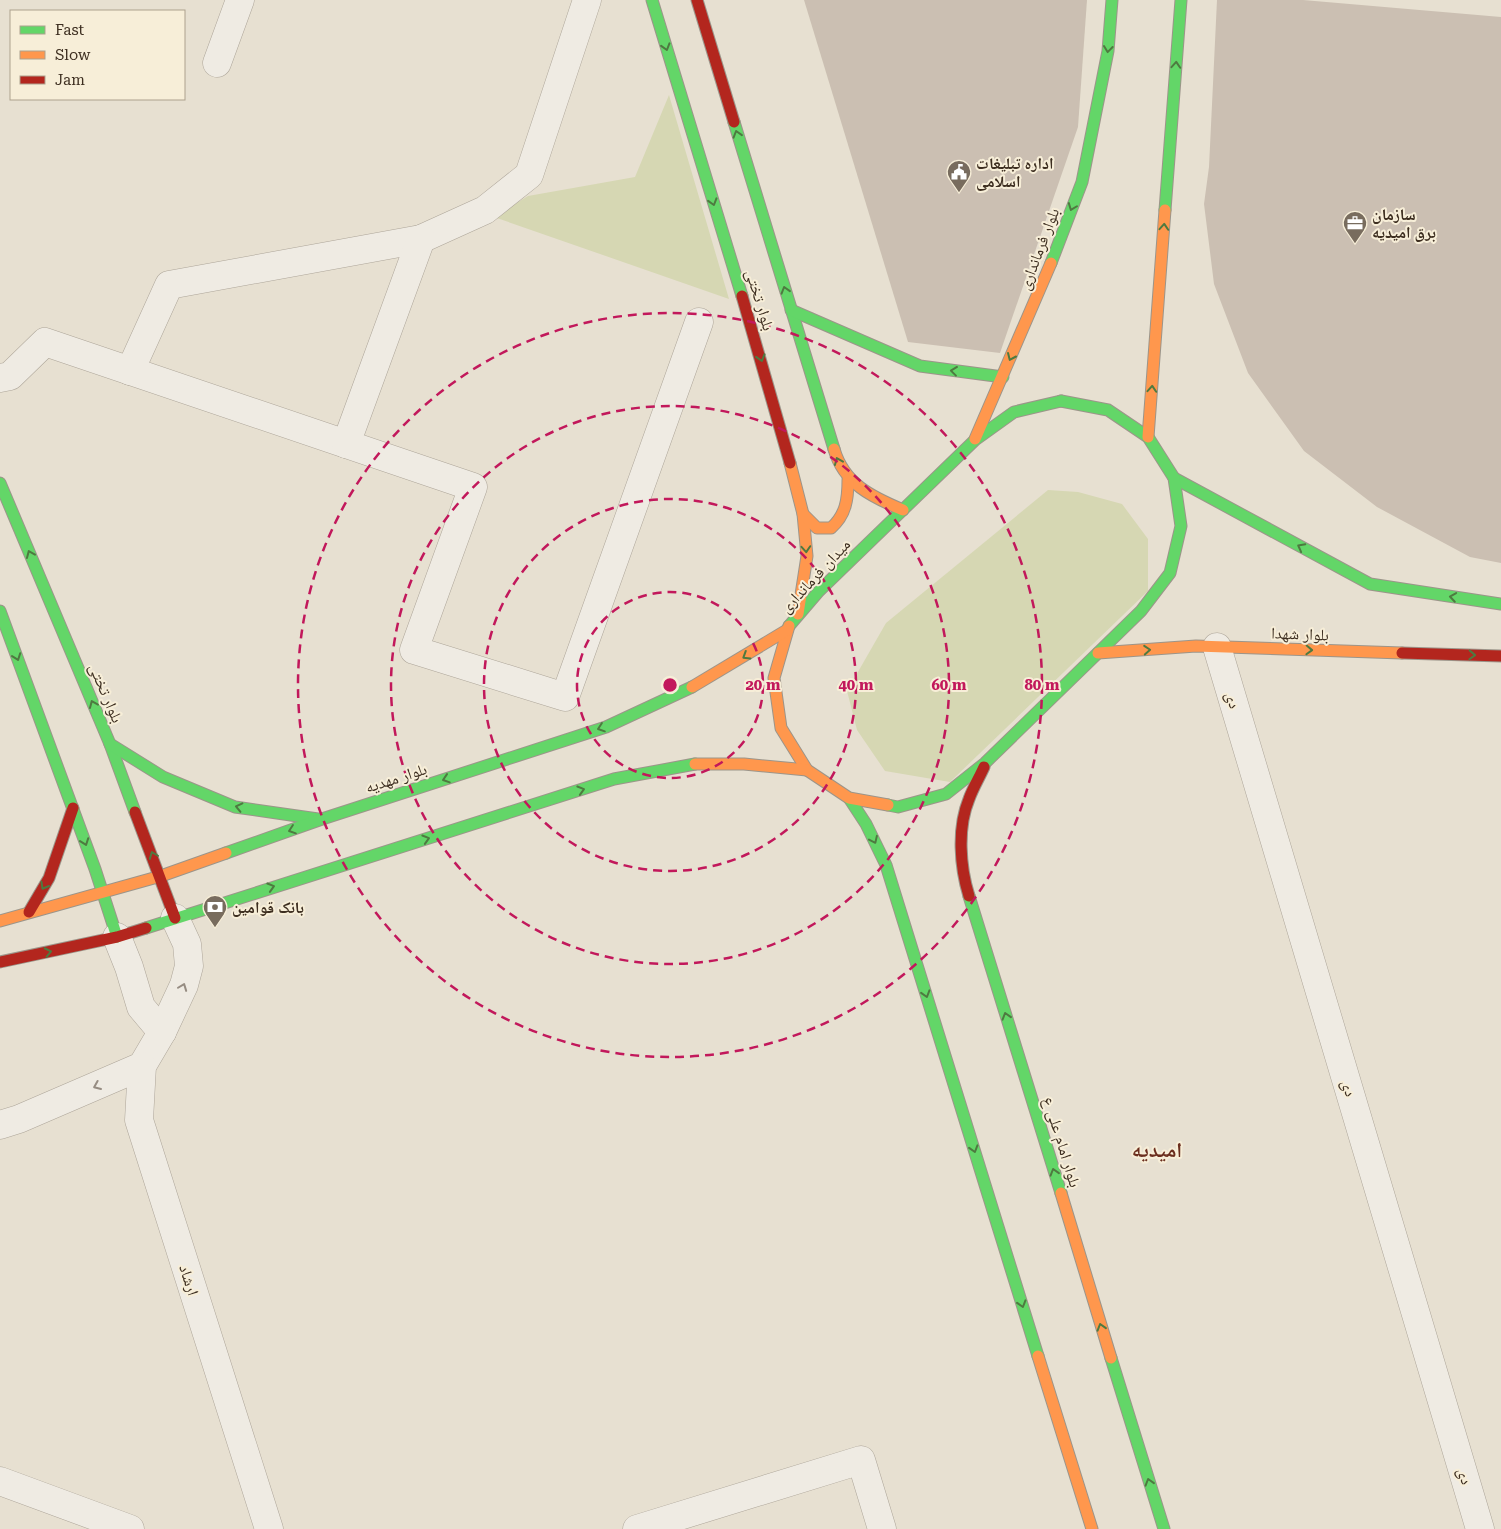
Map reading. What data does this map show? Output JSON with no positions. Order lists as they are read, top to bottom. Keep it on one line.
{"streets":{"street":["بلوار فرمانداری","بلوار تختی","میدان فرمانداری","بلوار شهدا","دی","بلوار مهدیه","بلوار امام علی ع","ارشاد"]},"crossings":[["بلوار فرمانداری","میدان فرمانداری"],["بلوار تختی","میدان فرمانداری"],["بلوار تختی","بلوار مهدیه"],["بلوار تختی","ارشاد"],["میدان فرمانداری","بلوار شهدا"],["میدان فرمانداری","بلوار مهدیه"],["میدان فرمانداری","بلوار امام علی ع"],["بلوار شهدا","دی"]],"districts":["امیدیه"],"places":{"public building":["اداره تبلیغات اسلامی"],"office":["سازمان برق امیدیه"],"bank":["بانک قوامین"]},"legend":["Fast","Slow","Jam"],"rings":["20 m","40 m","60 m","80 m"]}
